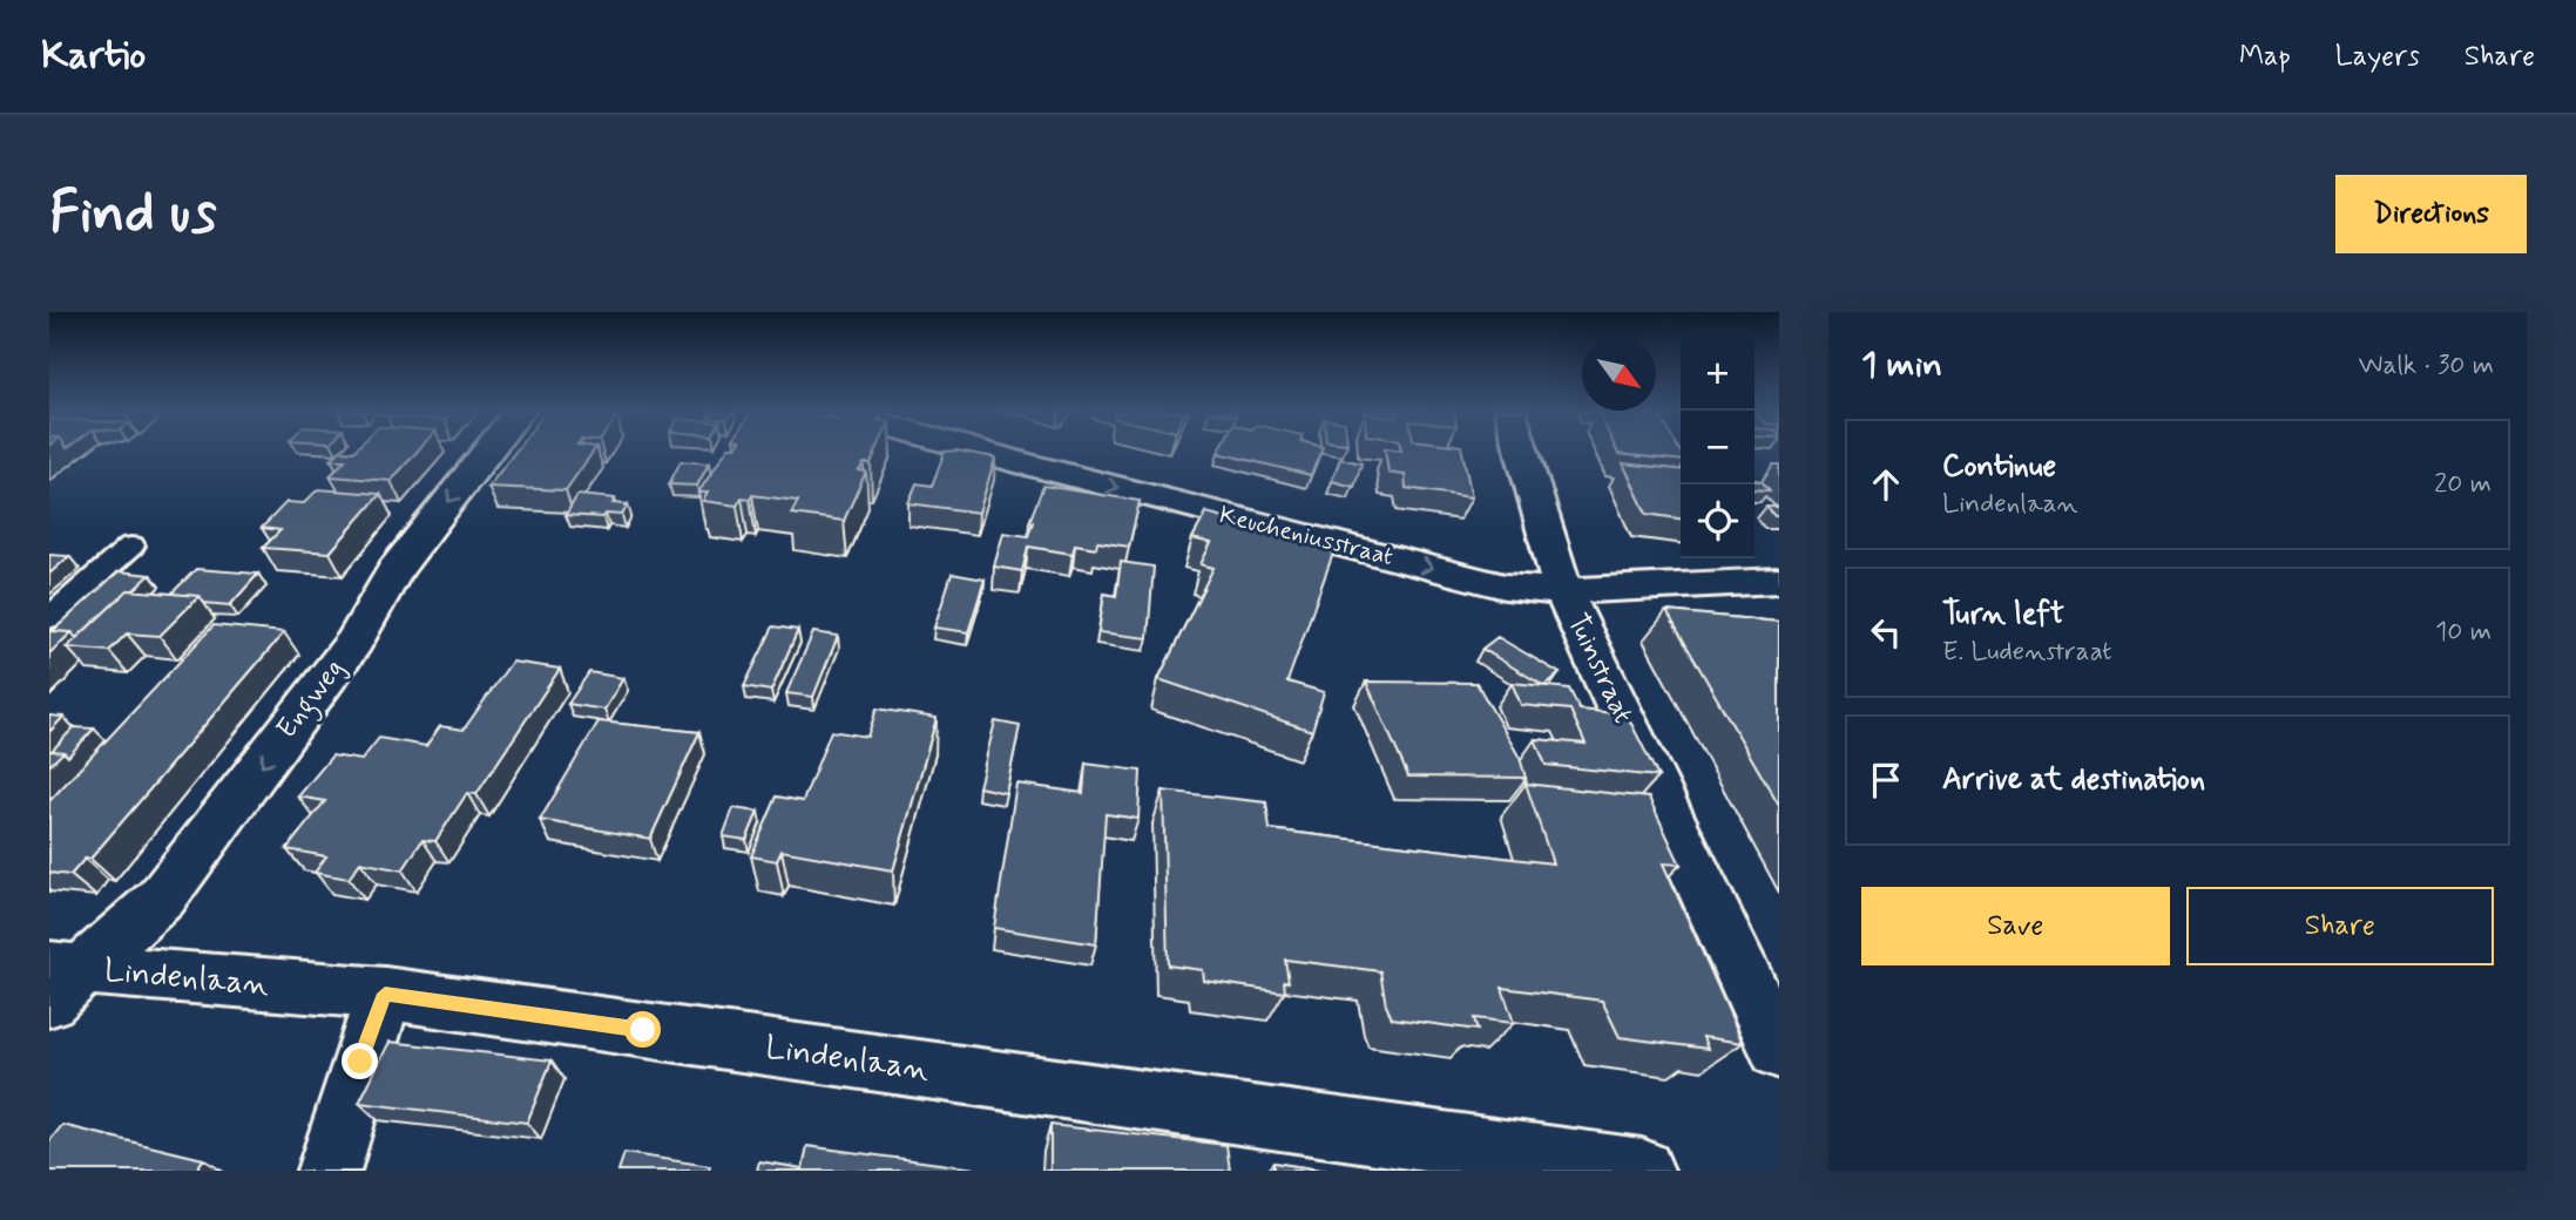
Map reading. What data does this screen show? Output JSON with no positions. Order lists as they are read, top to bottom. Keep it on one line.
{"streets":{"street":["Keucheniusstraat","Tuinstraat","Engweg","Lindenlaan"]},"crossings":[["Keucheniusstraat","Tuinstraat"],["Engweg","Lindenlaan"]],"one_way":["Keucheniusstraat","Engweg"],"north":"bottom right","page":{"header":"Kartio","nav":["Map","Layers","Share"],"buttons":["Directions",["Save","Share"]],"title":"Find us","heading":["1 min","Walk · 30 m"],"map_buttons":["+","−"],"list":[["Continue","Lindenlaan","20 m"],["Turn left","E. Ludenstraat","10 m"],"Arrive at destination"]}}
